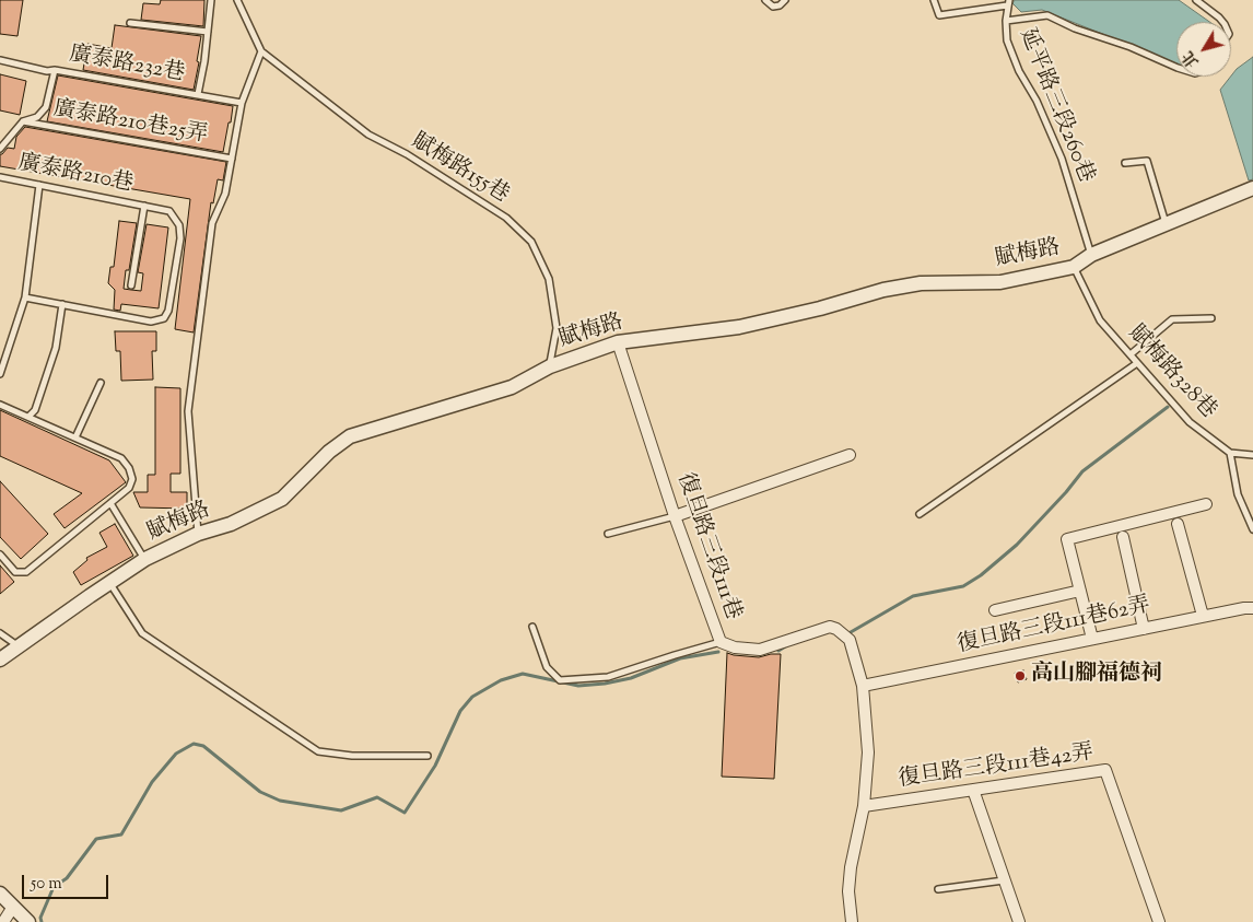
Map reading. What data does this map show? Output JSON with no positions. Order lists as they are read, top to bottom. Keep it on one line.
{"streets":{"street":["賦梅路","復旦路三段111巷","復旦路三段111巷62弄","復旦路三段111巷42弄"],"lane":["廣泰路232巷","延平路三段260巷","廣泰路210巷25弄","賦梅路155巷","廣泰路210巷","賦梅路328巷"]},"crossings":[["廣泰路232巷","廣泰路210巷25弄"],["延平路三段260巷","賦梅路"],["賦梅路155巷","賦梅路"],["賦梅路","賦梅路328巷"],["賦梅路","復旦路三段111巷"],["復旦路三段111巷","復旦路三段111巷62弄"],["復旦路三段111巷","復旦路三段111巷42弄"]],"places":["高山腳福德祠"],"scale_bar":"50 m","north":"bottom left"}
